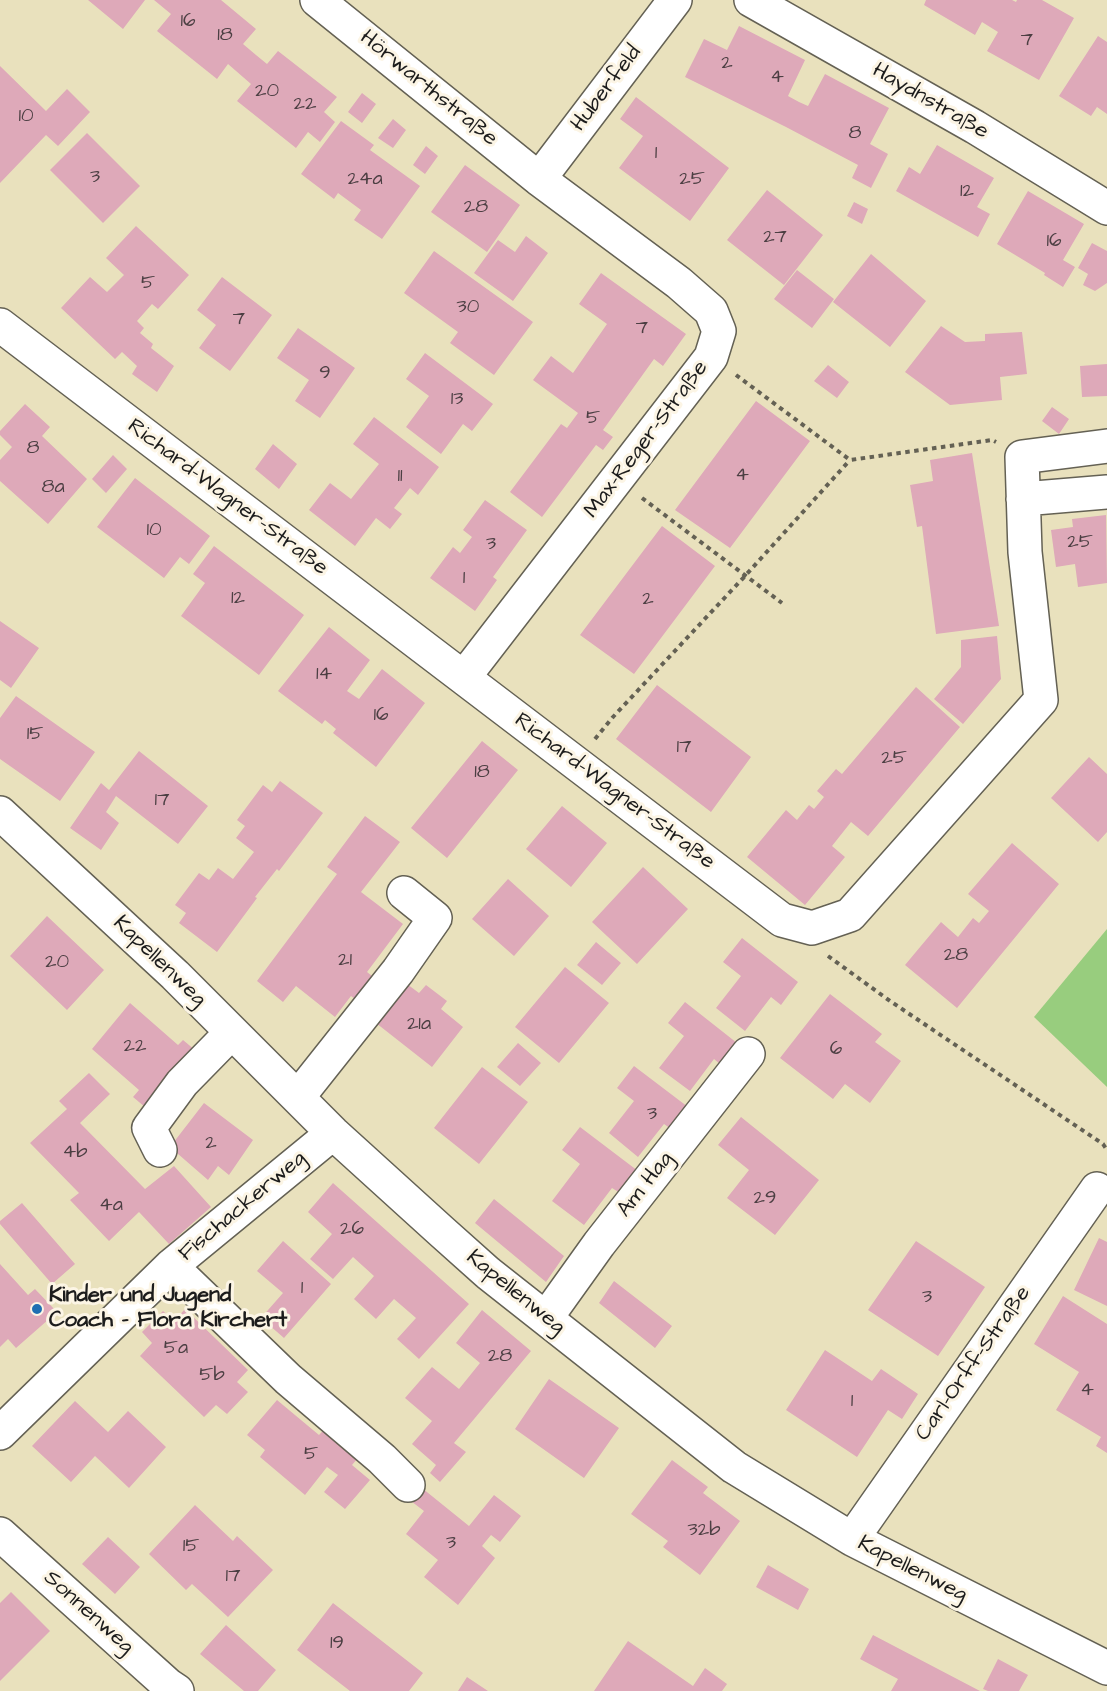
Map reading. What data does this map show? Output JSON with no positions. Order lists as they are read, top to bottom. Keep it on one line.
{"streets":{"street":["Hörwarthstraße","Huberfeld","Haydnstraße","Max-Reger-Straße","Richard-Wagner-Straße","Kapellenweg","Am Hag","Fischackerweg","Carl-Orff-Straße","Sonnenweg"]},"crossings":[["Hörwarthstraße","Huberfeld"],["Hörwarthstraße","Max-Reger-Straße"],["Huberfeld","Max-Reger-Straße"],["Max-Reger-Straße","Richard-Wagner-Straße"],["Kapellenweg","Am Hag"],["Kapellenweg","Fischackerweg"],["Kapellenweg","Carl-Orff-Straße"]],"places":["Kinder und Jugend Coach - Flora Kirchert"],"house_numbers":["16","18","7","2","4","20","22","10","8","1","3","24a","25","12","28","27","16","5","30","7","7","9","13","5","8","4","11","8a","10","25","3","1","12","2","14","16","15","17","25","18","17","28","21","20","21a","22","6","3","2","4b","29","4a","26","1","3","5a","28","5b","4","1","5","32b","3","15","17","19"]}
